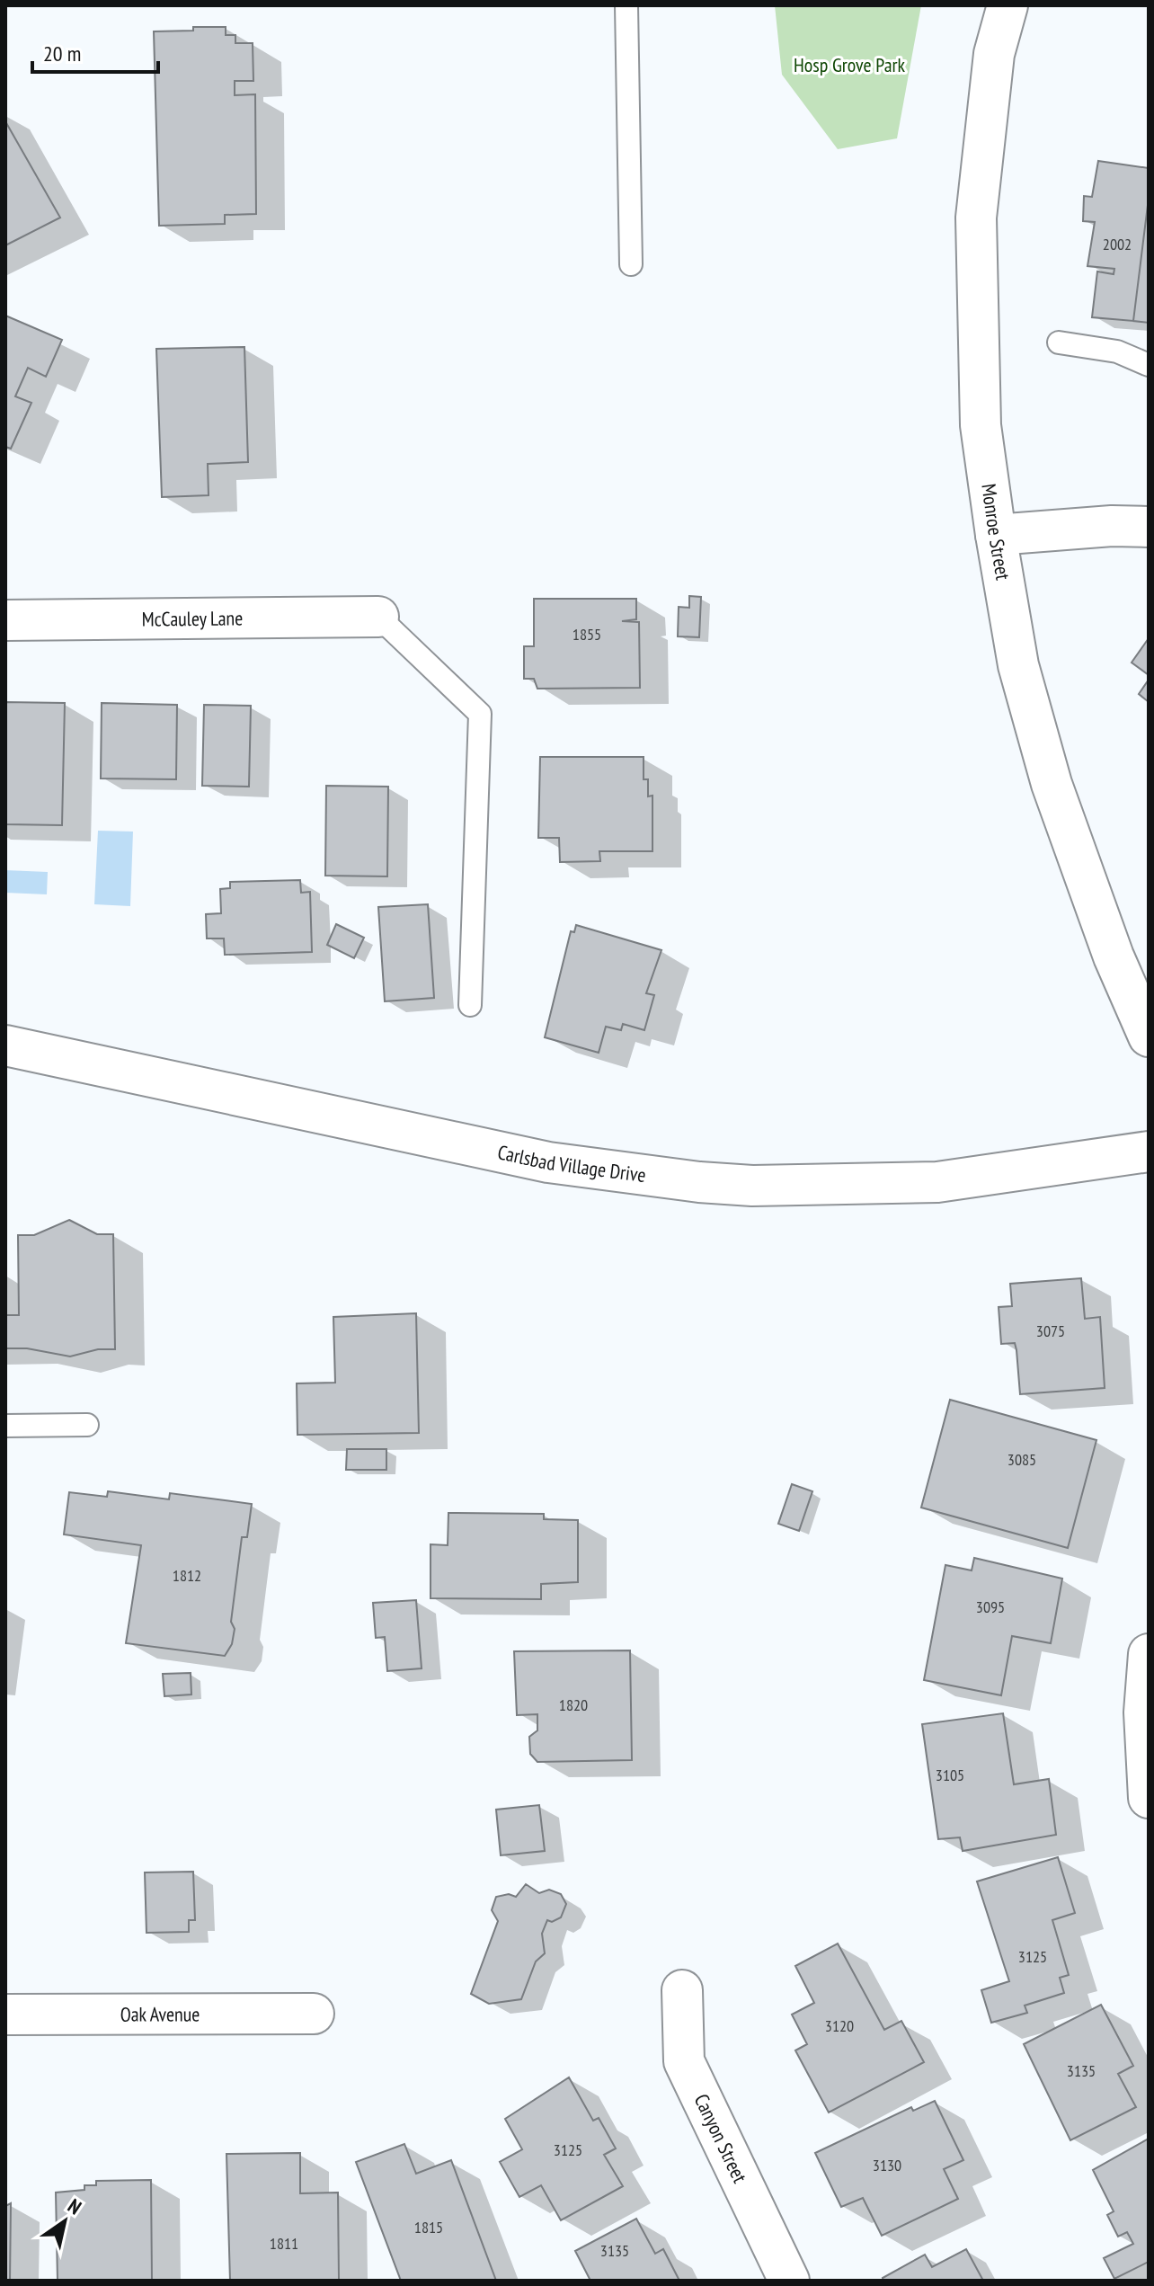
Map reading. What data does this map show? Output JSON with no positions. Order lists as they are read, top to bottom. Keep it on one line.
{"streets":{"main road":["Monroe Street","McCauley Lane","Carlsbad Village Drive","Oak Avenue","Canyon Street"]},"parks":["Hosp Grove Park"],"house_numbers":["2002","1855","3075","3085","1812","3095","1820","3105","3125","3120","3135","3125","3130","1815","1811","3135"],"scale_bar":"20 m","north":"top right"}
